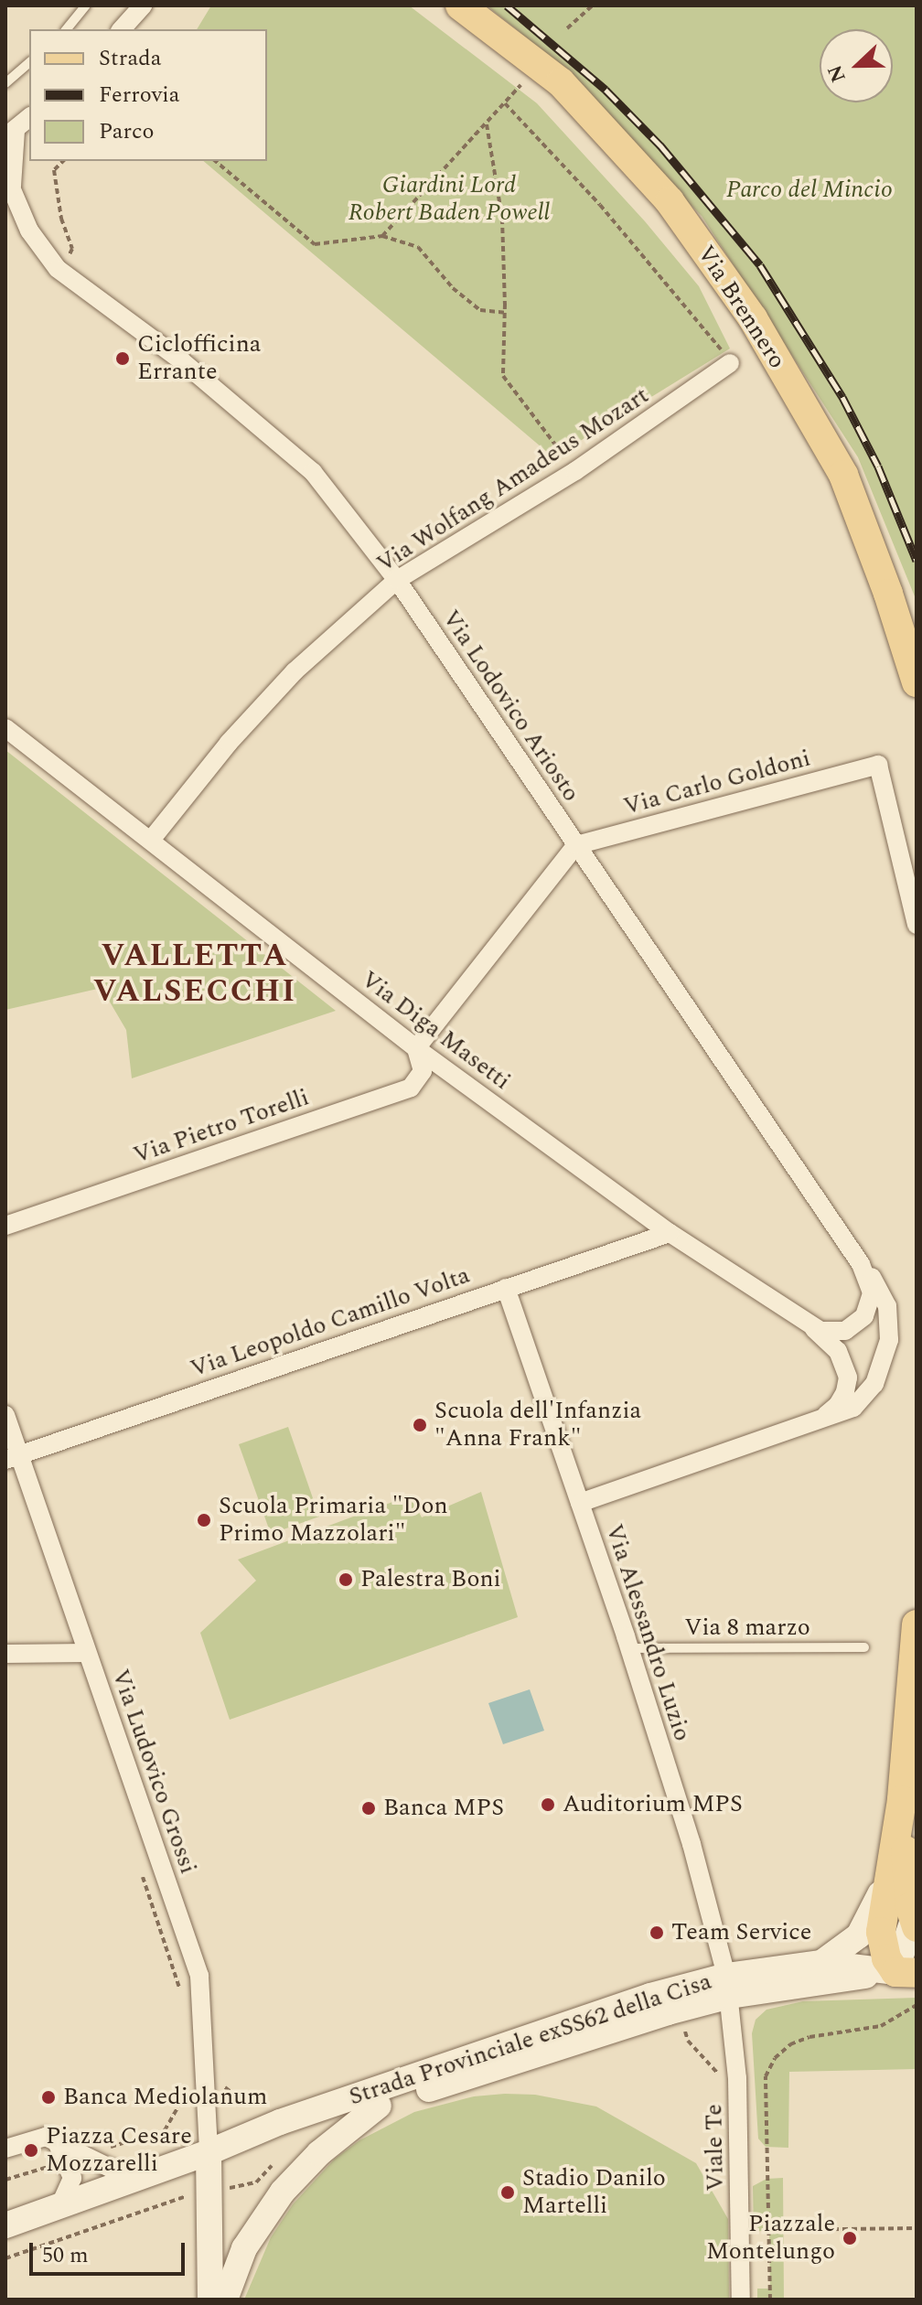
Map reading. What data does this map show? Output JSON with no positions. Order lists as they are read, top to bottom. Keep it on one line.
{"streets":{"main road":["Via Brennero","Strada Provinciale exSS62 della Cisa"],"street":["Via Wolfang Amadeus Mozart","Via Lodovico Ariosto","Via Carlo Goldoni","Via Diga Masetti","Via Pietro Torelli","Via Leopoldo Camillo Volta","Via Alessandro Luzio","Via Ludovico Grossi","Viale Te"],"lane":["Via 8 marzo"]},"crossings":[["Via Wolfang Amadeus Mozart","Via Lodovico Ariosto"],["Via Wolfang Amadeus Mozart","Via Diga Masetti"],["Via Lodovico Ariosto","Via Carlo Goldoni"],["Via Lodovico Ariosto","Via Diga Masetti"],["Via Diga Masetti","Via Pietro Torelli"],["Via Diga Masetti","Via Leopoldo Camillo Volta"],["Via Leopoldo Camillo Volta","Via Alessandro Luzio"],["Via Leopoldo Camillo Volta","Via Ludovico Grossi"],["Via 8 marzo","Via Alessandro Luzio"],["Via Alessandro Luzio","Strada Provinciale exSS62 della Cisa"],["Via Alessandro Luzio","Viale Te"],["Via Ludovico Grossi","Strada Provinciale exSS62 della Cisa"],["Strada Provinciale exSS62 della Cisa","Viale Te"]],"districts":["VALLETTA VALSECCHI"],"parks":["Giardini Lord Robert Baden Powell","Parco del Mincio"],"places":["Ciclofficina Errante","Scuola dell'Infanzia \"Anna Frank\"","Scuola Primaria \"Don Primo Mazzolari\"","Palestra Boni","Auditorium MPS","Banca MPS","Team Service","Banca Mediolanum","Piazza Cesare Mozzarelli","Stadio Danilo Martelli","Piazzale Montelungo"],"legend":["Strada","Ferrovia","Parco"],"scale_bar":"50 m","north":"left"}
